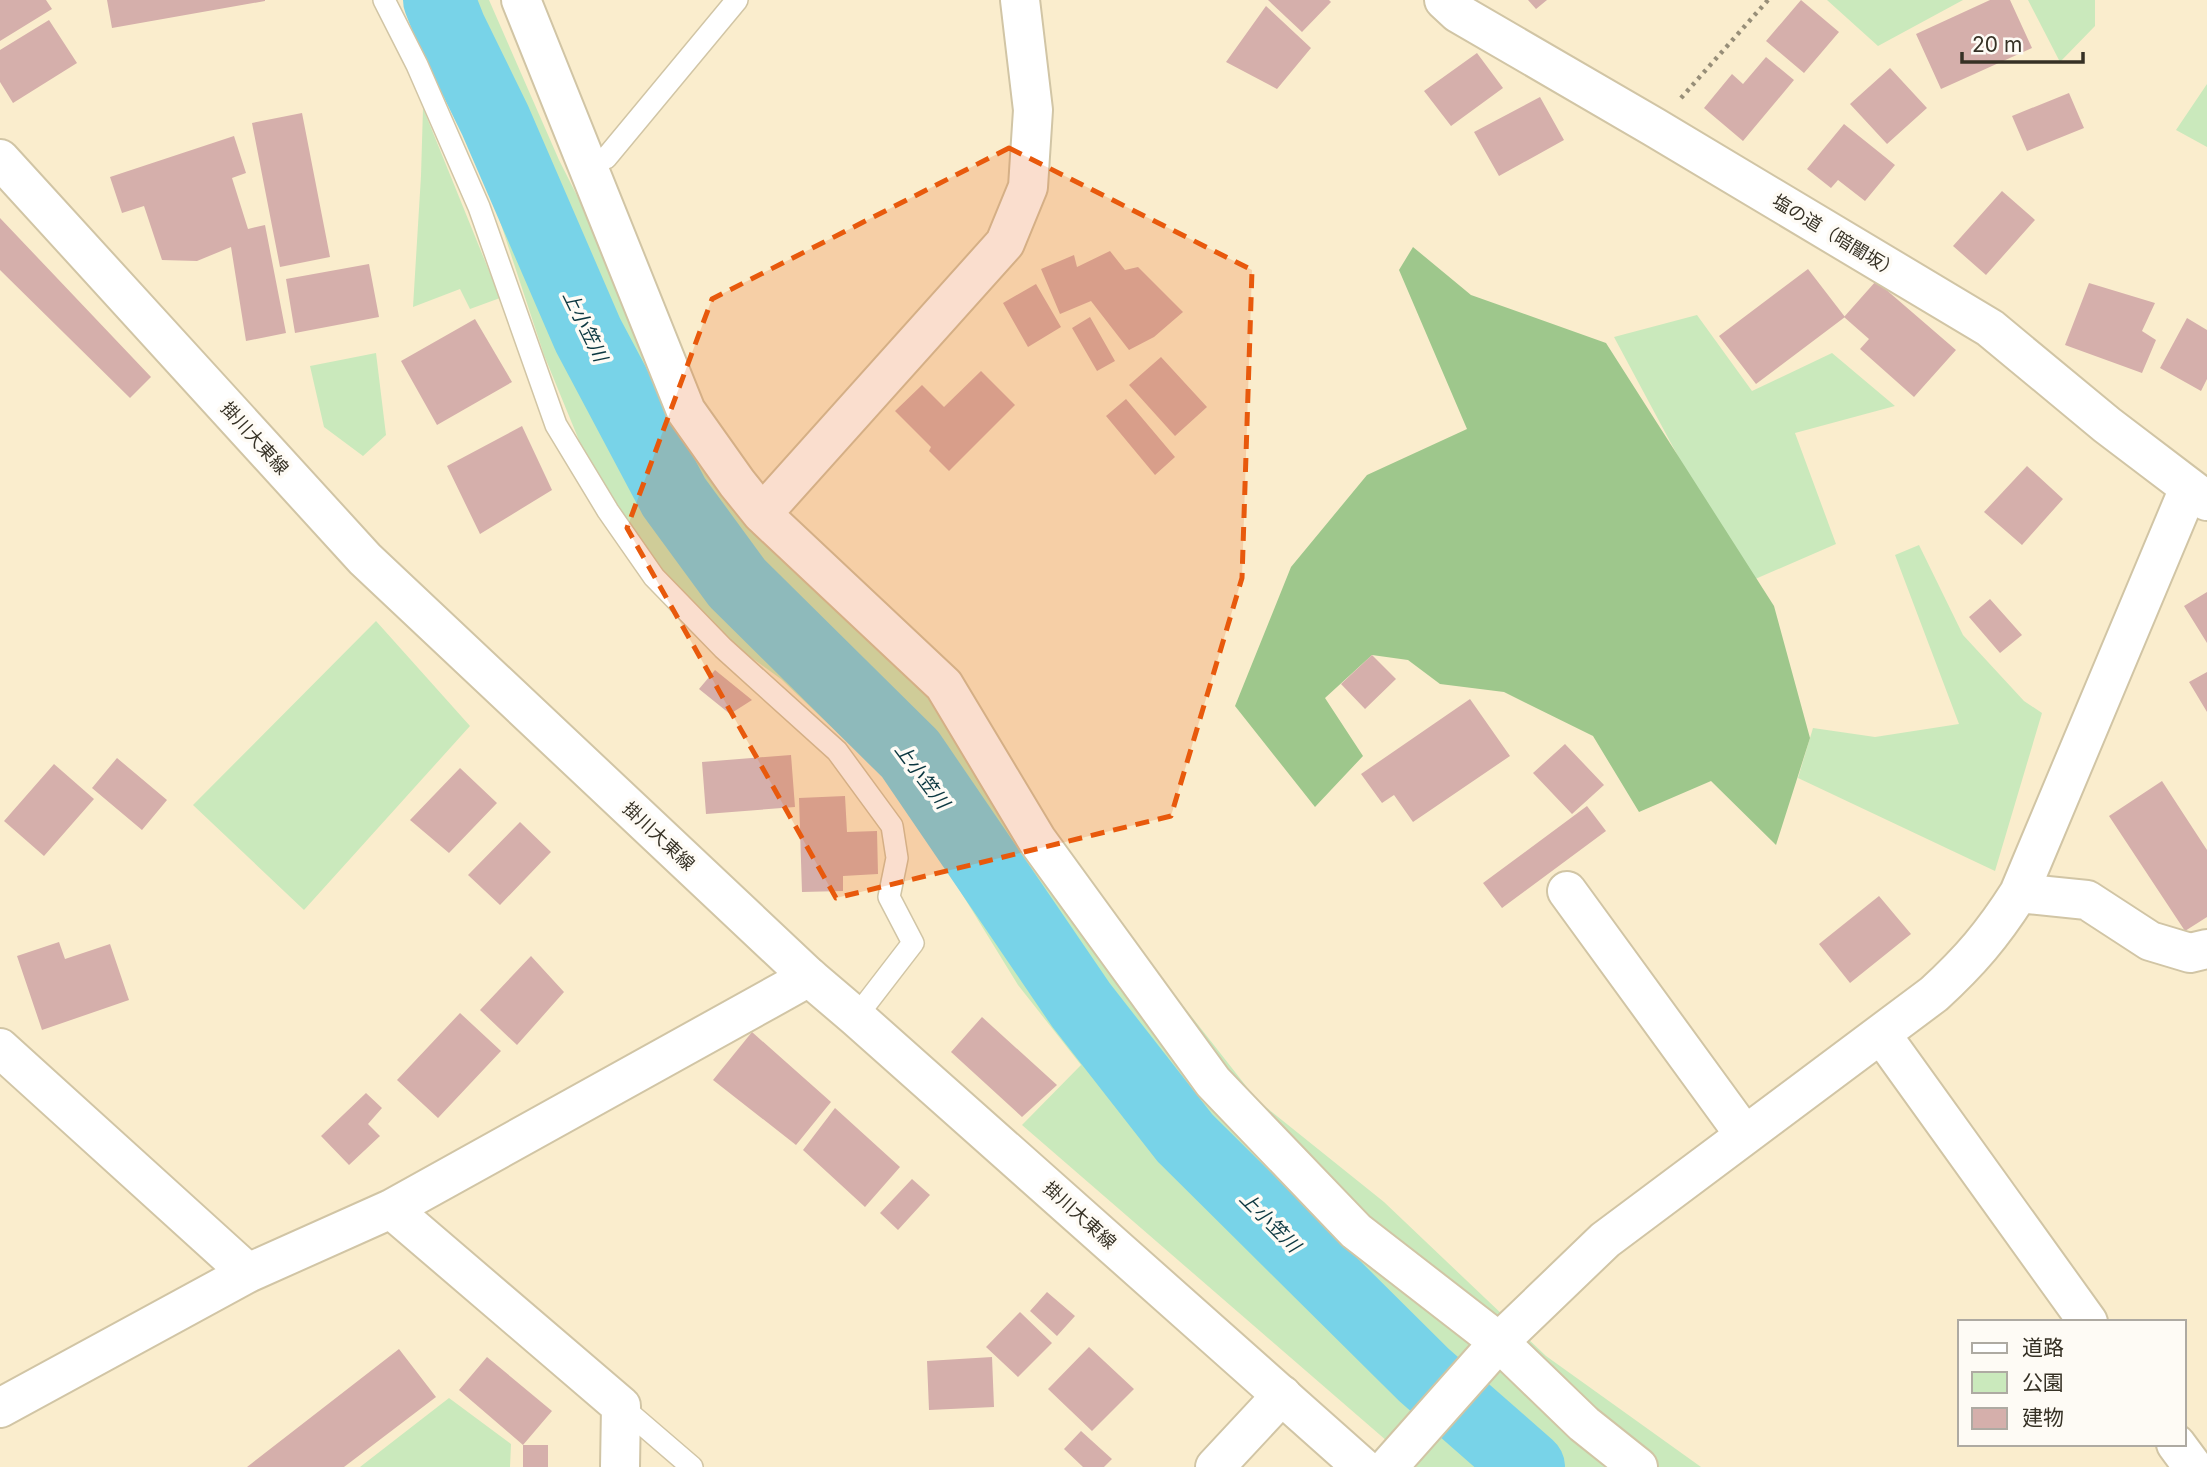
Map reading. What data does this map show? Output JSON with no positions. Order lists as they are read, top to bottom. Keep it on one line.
{"streets":{"street":["塩の道（暗闇坂）","掛川大東線"]},"water":["上小笠川"],"legend":["道路","公園","建物"],"scale_bar":"20 m"}
